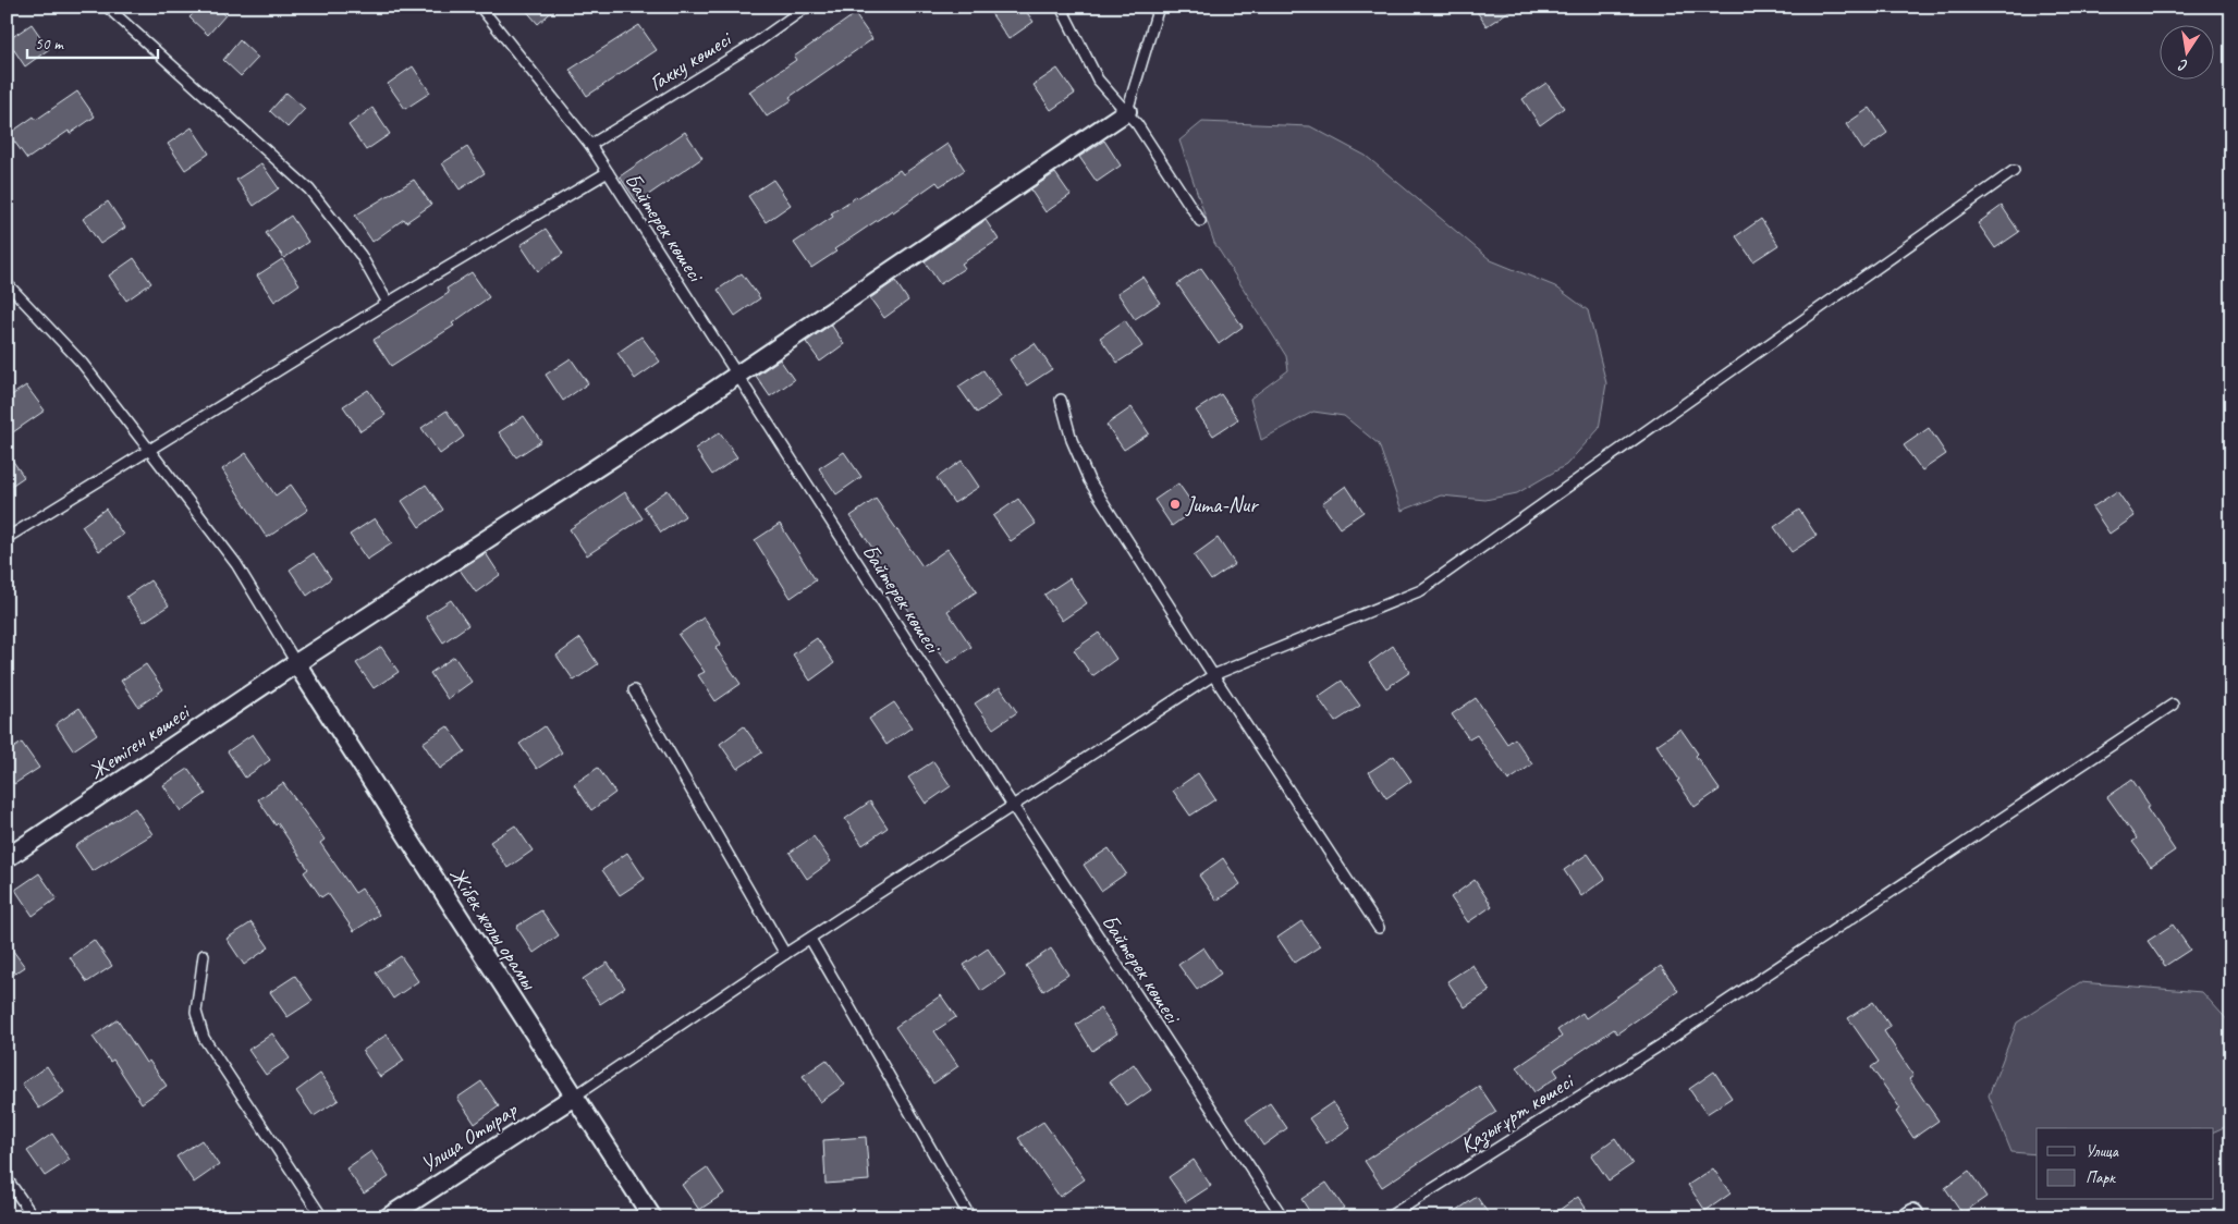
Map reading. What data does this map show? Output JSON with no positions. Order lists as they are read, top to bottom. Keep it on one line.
{"streets":{"street":["Жетіген көшесі","Жібек жолы орамы","Улица Отырар"],"lane":["Гакку көшесі","Байтерек көшесі","Қазығұрт көшесі"]},"crossings":[["Гакку көшесі","Байтерек көшесі"],["Байтерек көшесі","Жетіген көшесі"],["Жетіген көшесі","Жібек жолы орамы"],["Жібек жолы орамы","Улица Отырар"]],"places":["Juma-Nur"],"legend":["Улица","Парк"],"scale_bar":"50 m","north":"bottom"}
